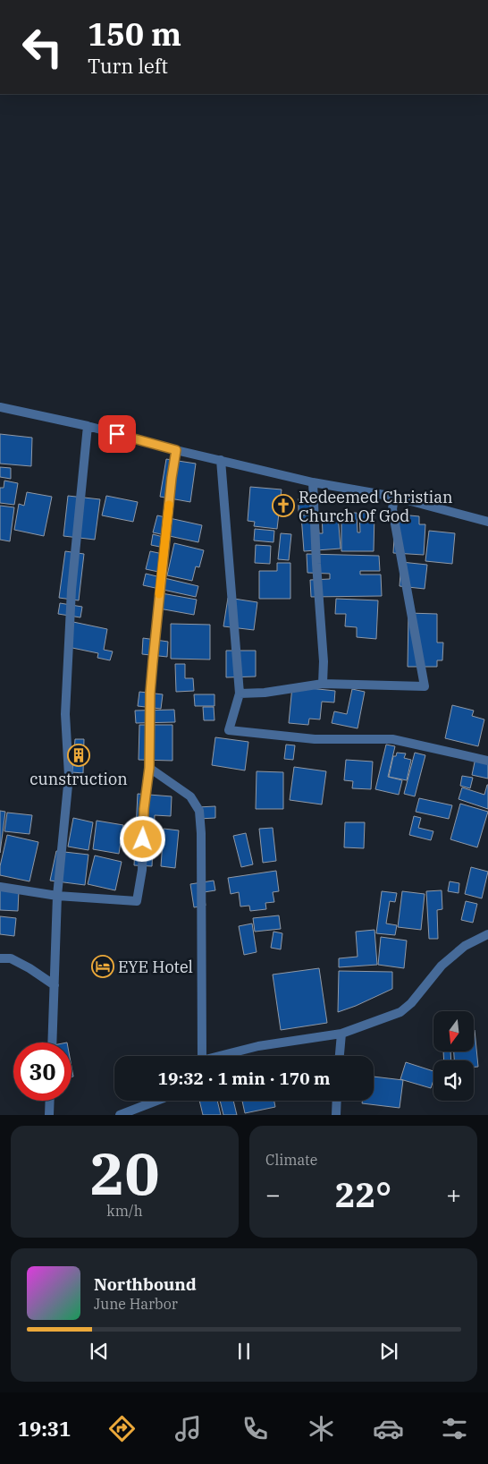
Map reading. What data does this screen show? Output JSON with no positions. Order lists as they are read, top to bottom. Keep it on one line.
{"places":{"church":["Redeemed Christian Church Of God"],"building":["cunstruction"],"hotel":["EYE Hotel"]},"north":"bottom","page":{"turn":["150 m","Turn left"],"limit":"30","trip":"19:32 · 1 min · 170 m","tile":[["20","km/h"],"Climate"],"heat":["−","22°","+"],"song":["Northbound","June Harbor"],"tabs":"19:31"}}
